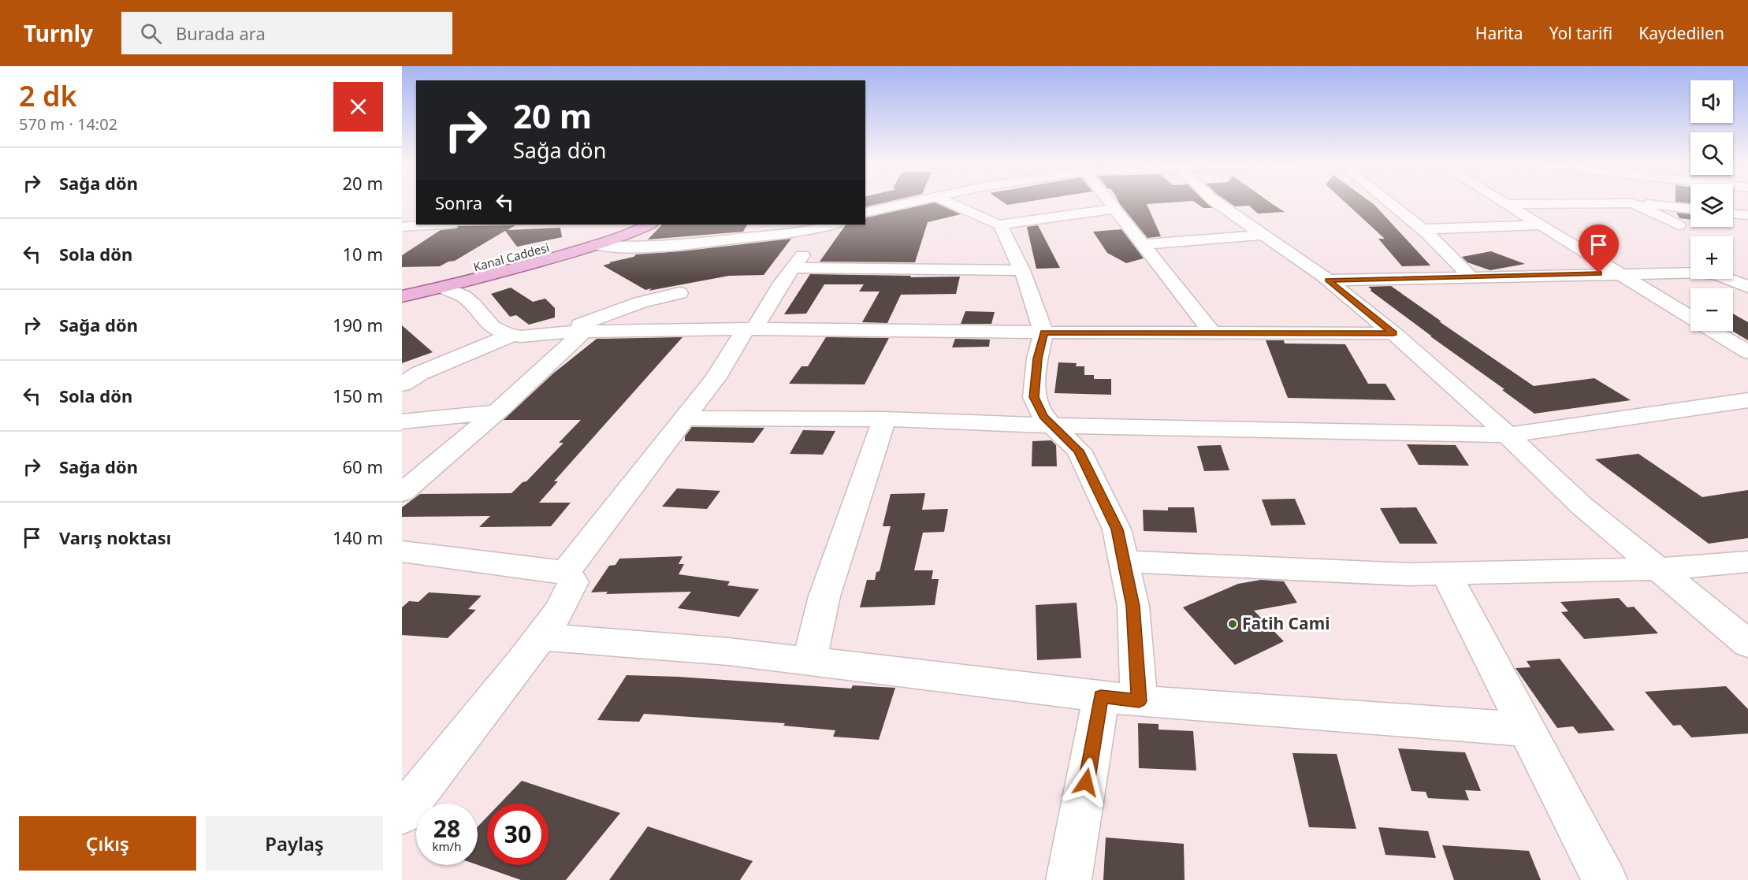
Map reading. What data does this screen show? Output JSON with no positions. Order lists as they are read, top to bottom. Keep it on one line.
{"streets":{"main road":["Kanal Caddesi"]},"places":["Fatih Cami"],"page":{"header":"Turnly","search":"Burada ara","nav":["Harita","Yol tarifi","Kaydedilen"],"heading":["2 dk","570 m · 14:02"],"map_buttons":["+","−"],"turn":["20 m","Sağa dön"],"list":[{"name":"Sağa dön","value":"20 m"},{"name":"Sola dön","value":"10 m"},{"name":"Sağa dön","value":"190 m"},{"name":"Sola dön","value":"150 m"},{"name":"Sağa dön","value":"60 m"},{"name":"Varış noktası","value":"140 m"}],"then":"Sonra","speed":"28 km/h","limit":"30","buttons":["Çıkış","Paylaş"]}}
